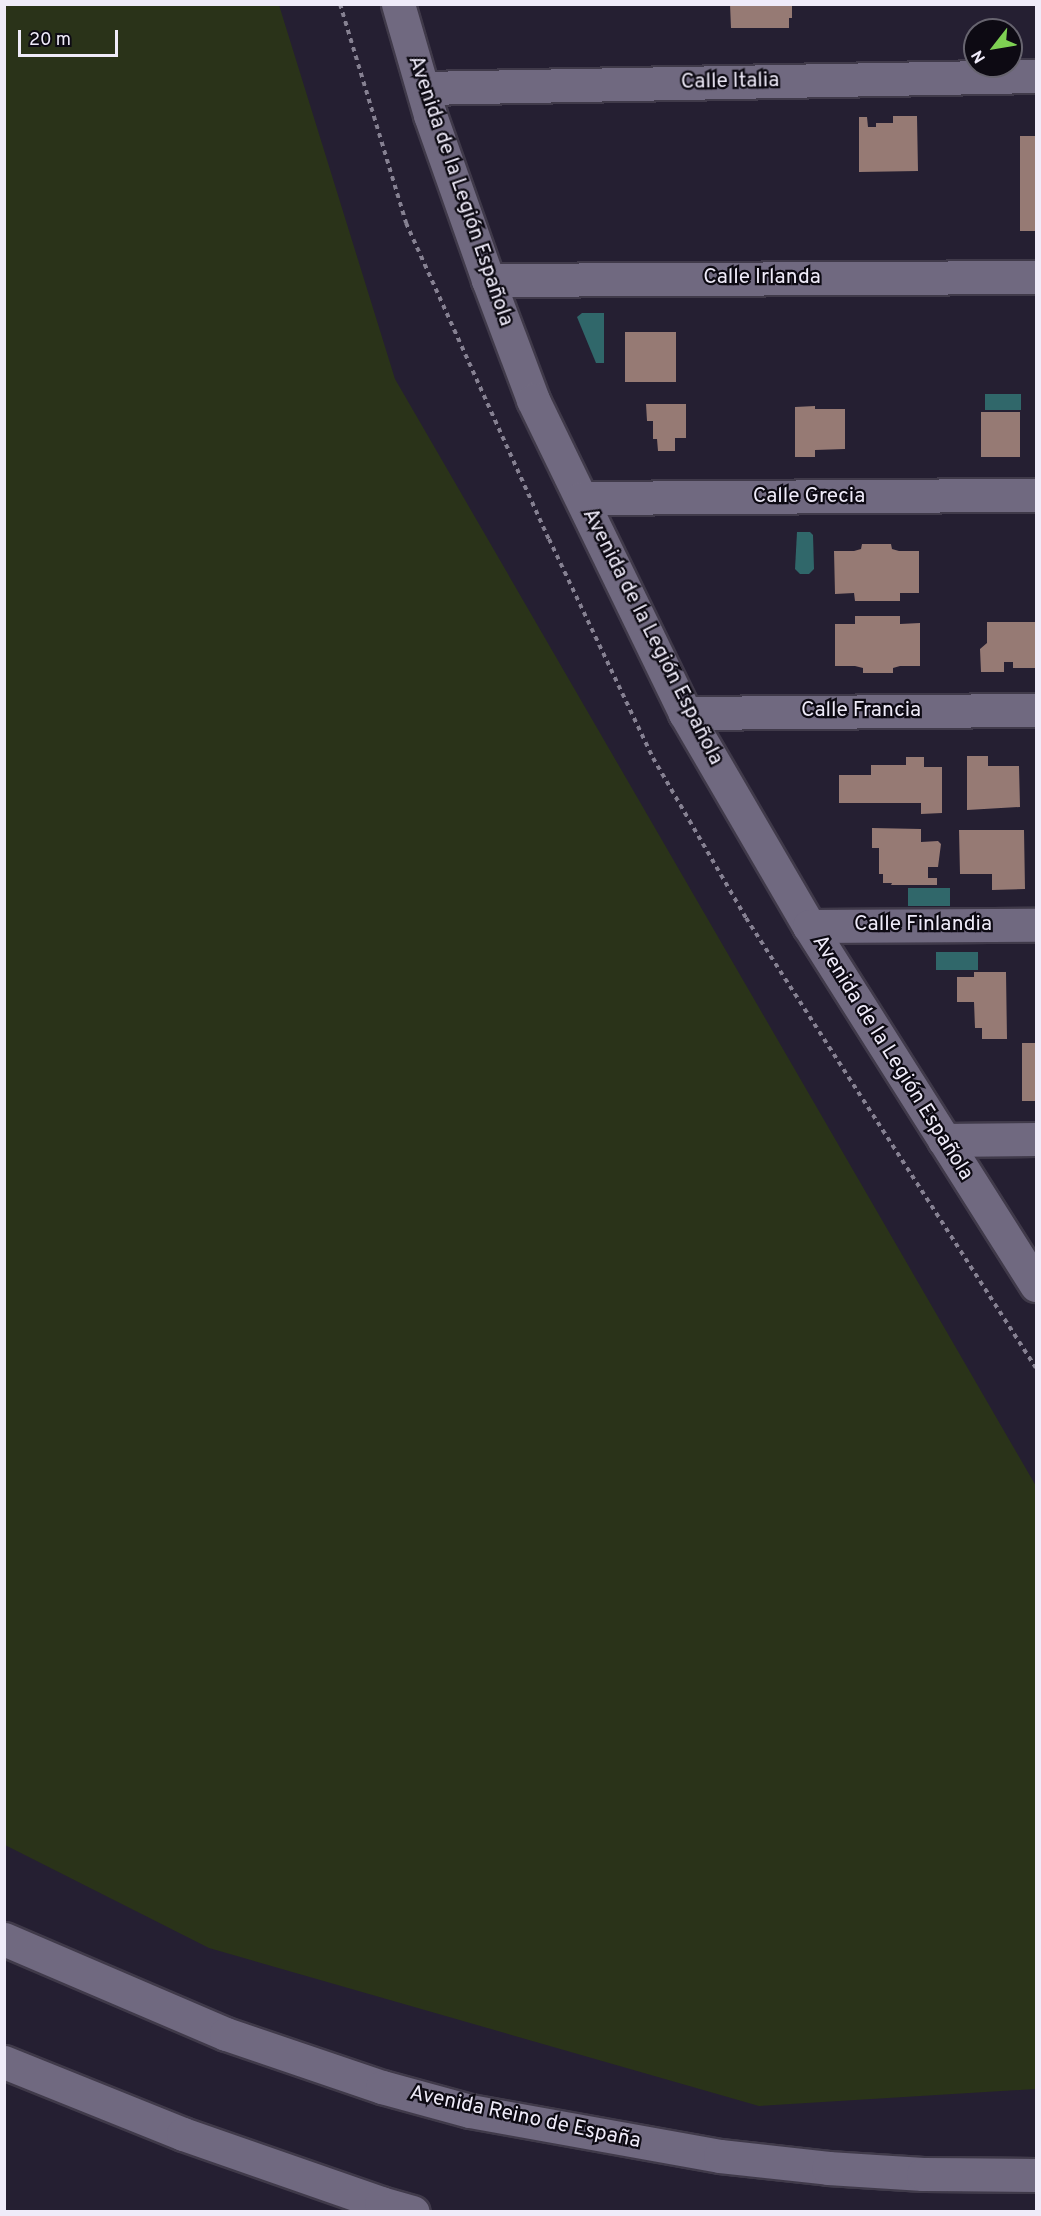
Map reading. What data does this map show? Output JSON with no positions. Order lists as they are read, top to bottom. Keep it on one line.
{"streets":{"street":["Calle Italia","Avenida de la Legión Española","Calle Irlanda","Calle Grecia","Calle Francia","Calle Finlandia","Avenida Reino de España"]},"crossings":[["Calle Italia","Avenida de la Legión Española"],["Avenida de la Legión Española","Calle Irlanda"],["Avenida de la Legión Española","Calle Grecia"],["Avenida de la Legión Española","Calle Francia"],["Avenida de la Legión Española","Calle Finlandia"]],"scale_bar":"20 m","north":"bottom left"}
